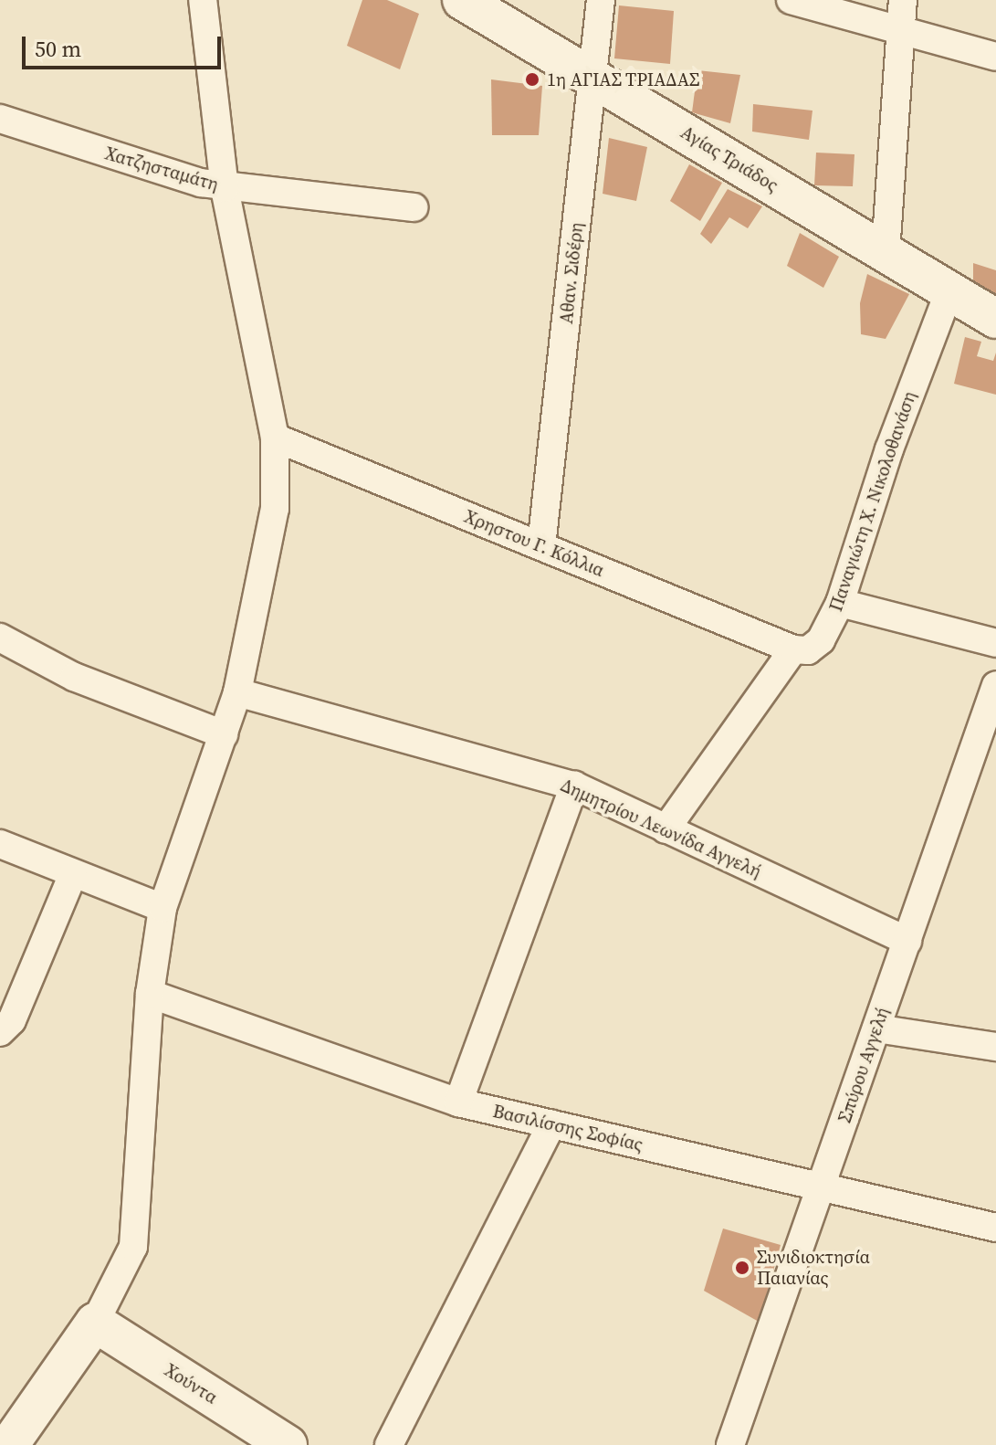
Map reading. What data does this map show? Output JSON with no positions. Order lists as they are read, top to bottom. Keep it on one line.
{"streets":{"street":["Αγίας Τριάδος","Χατζησταμάτη","Αθαν. Σιδέρη","Παναγιώτη Χ. Νικολοθανάση","Χρηστου Γ. Κόλλια","Δημητρίου Λεωνίδα Αγγελή","Σπύρου Αγγελή","Βασιλίσσης Σοφίας","Χούντα"]},"crossings":[["Αγίας Τριάδος","Αθαν. Σιδέρη"],["Αγίας Τριάδος","Παναγιώτη Χ. Νικολοθανάση"],["Αθαν. Σιδέρη","Χρηστου Γ. Κόλλια"],["Παναγιώτη Χ. Νικολοθανάση","Χρηστου Γ. Κόλλια"],["Παναγιώτη Χ. Νικολοθανάση","Δημητρίου Λεωνίδα Αγγελή"],["Δημητρίου Λεωνίδα Αγγελή","Σπύρου Αγγελή"],["Σπύρου Αγγελή","Βασιλίσσης Σοφίας"]],"places":["1η ΑΓΙΑΣ ΤΡΙΑΔΑΣ","Συνιδιοκτησία Παιανίας"],"scale_bar":"50 m"}
